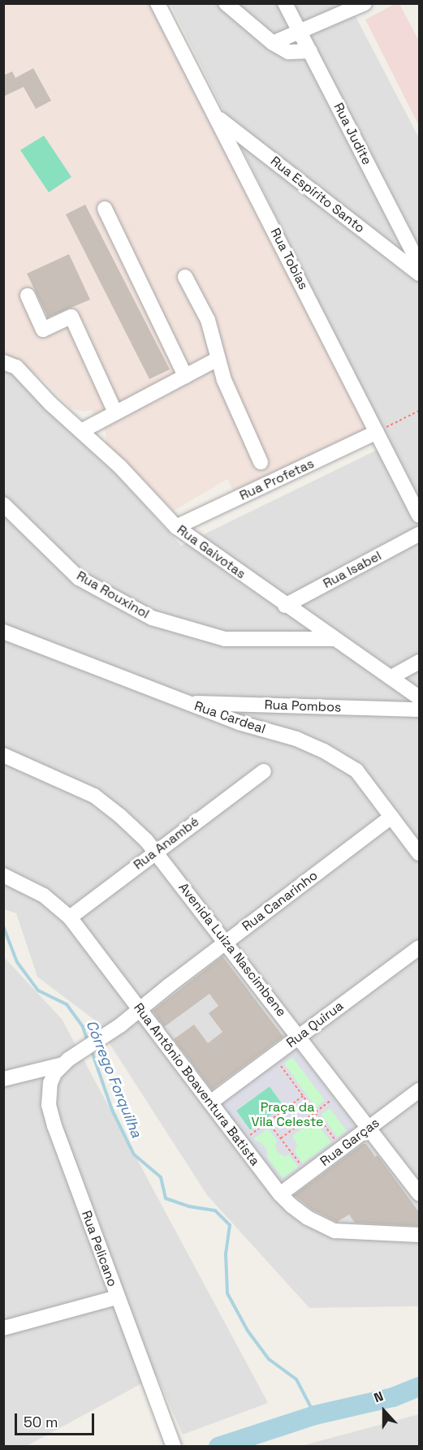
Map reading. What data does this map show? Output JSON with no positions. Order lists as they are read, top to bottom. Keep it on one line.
{"streets":{"street":["Rua Judite","Rua Espírito Santo","Rua Tobias","Rua Profetas","Rua Gaivotas","Rua Isabel","Rua Rouxinol","Rua Pombos","Rua Cardeal","Rua Anambé","Rua Canarinho","Avenida Luiza Nascimbene","Rua Quirua","Rua Antônio Boaventura Batista","Rua Garças","Rua Pelicano"]},"crossings":[["Rua Espírito Santo","Rua Tobias"],["Rua Tobias","Rua Profetas"],["Rua Profetas","Rua Gaivotas"],["Rua Gaivotas","Rua Isabel"],["Rua Gaivotas","Rua Rouxinol"],["Rua Pombos","Rua Cardeal"],["Rua Cardeal","Rua Canarinho"],["Rua Anambé","Avenida Luiza Nascimbene"],["Rua Anambé","Rua Antônio Boaventura Batista"],["Rua Canarinho","Avenida Luiza Nascimbene"],["Rua Canarinho","Rua Antônio Boaventura Batista"],["Rua Canarinho","Rua Pelicano"],["Avenida Luiza Nascimbene","Rua Quirua"],["Avenida Luiza Nascimbene","Rua Garças"],["Rua Quirua","Rua Antônio Boaventura Batista"],["Rua Antônio Boaventura Batista","Rua Garças"]],"water":["Córrego Forquilha"],"parks":["Praça da Vila Celeste"],"scale_bar":"50 m","north":"top"}
